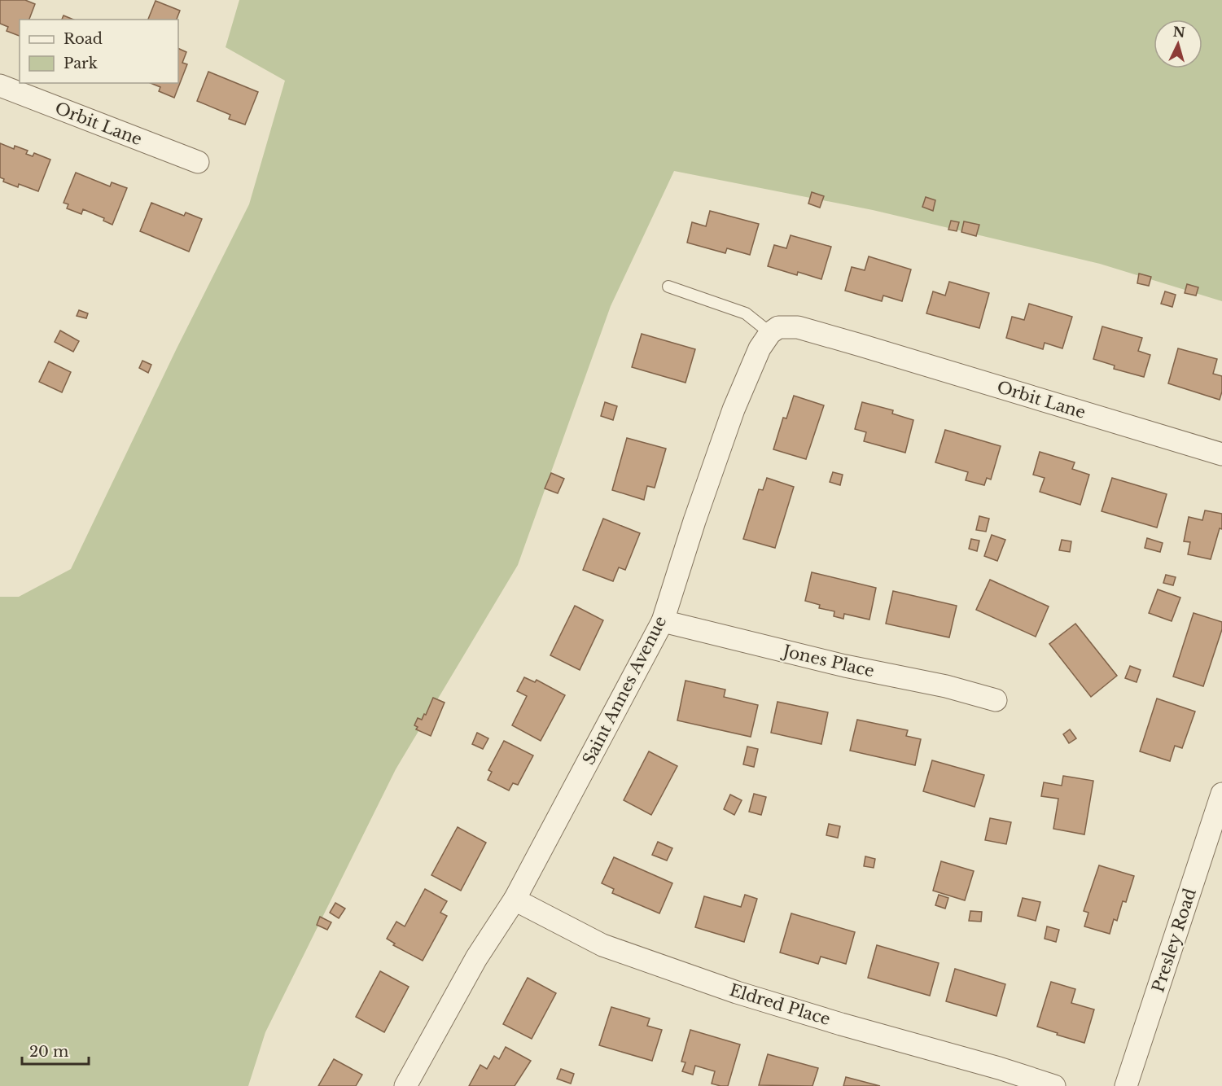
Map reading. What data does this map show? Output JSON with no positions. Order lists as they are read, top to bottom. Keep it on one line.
{"streets":{"street":["Orbit Lane","Jones Place","Saint Annes Avenue","Presley Road","Eldred Place"]},"crossings":[["Orbit Lane","Saint Annes Avenue"],["Jones Place","Saint Annes Avenue"],["Saint Annes Avenue","Eldred Place"]],"legend":["Road","Park"],"scale_bar":"20 m","north":"top"}
